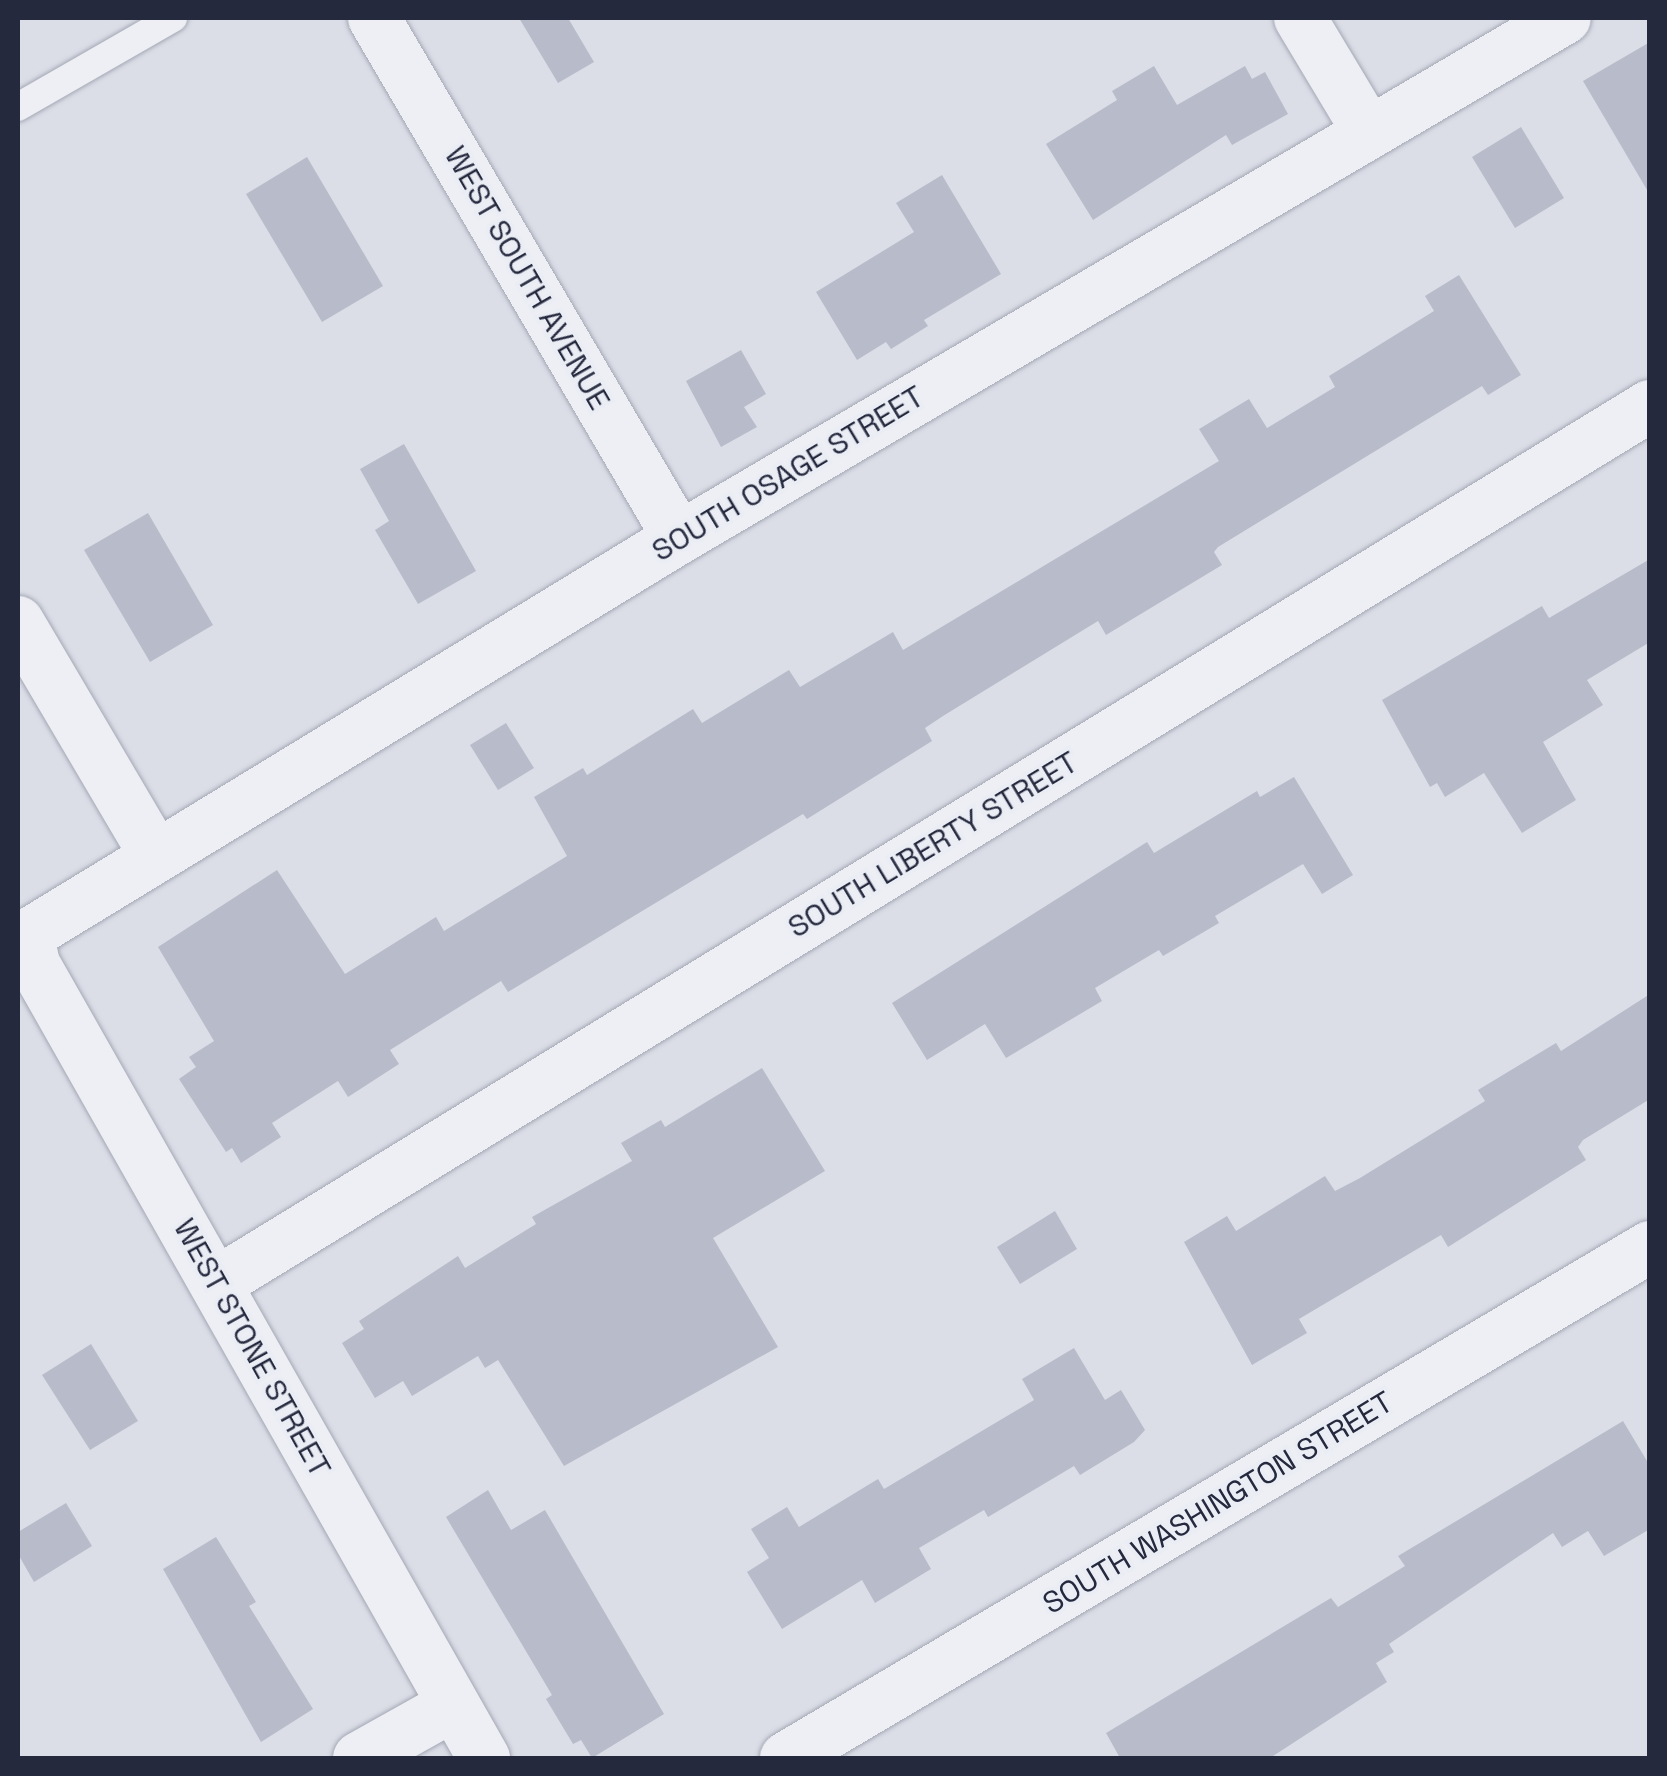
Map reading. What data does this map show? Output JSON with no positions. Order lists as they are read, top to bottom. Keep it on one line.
{"streets":{"street":["WEST SOUTH AVENUE","SOUTH OSAGE STREET","SOUTH LIBERTY STREET","WEST STONE STREET","SOUTH WASHINGTON STREET"]},"crossings":[["WEST SOUTH AVENUE","SOUTH OSAGE STREET"],["SOUTH OSAGE STREET","WEST STONE STREET"],["SOUTH LIBERTY STREET","WEST STONE STREET"]]}
